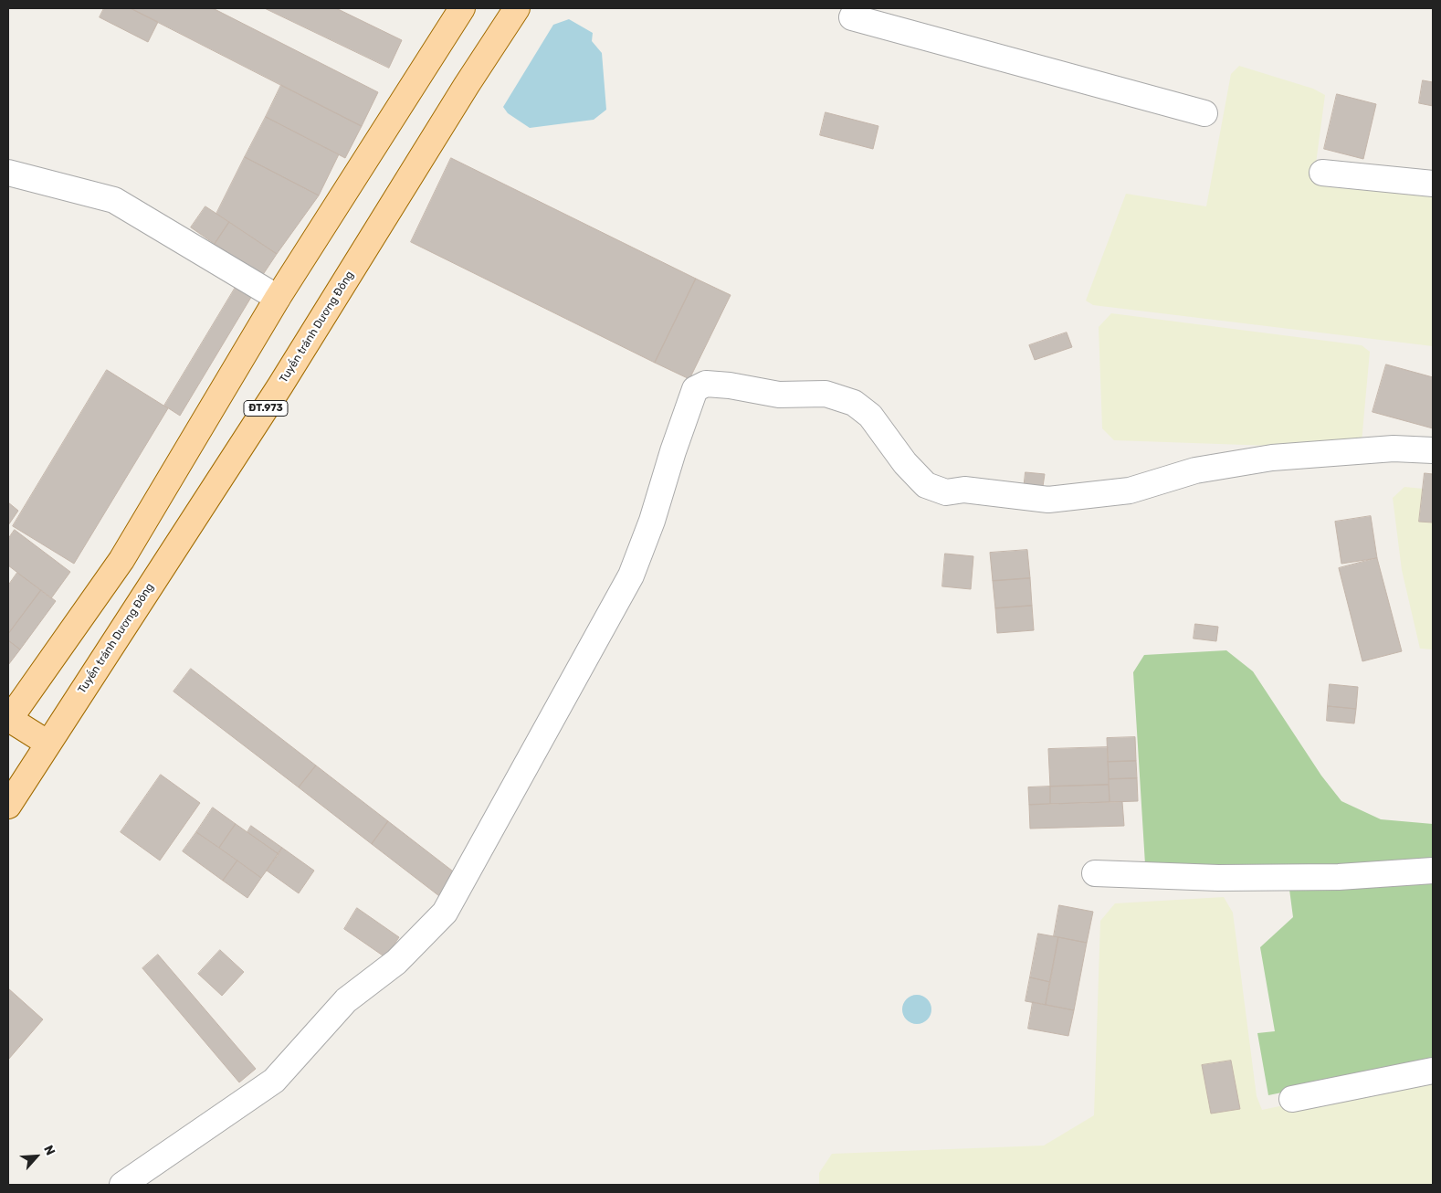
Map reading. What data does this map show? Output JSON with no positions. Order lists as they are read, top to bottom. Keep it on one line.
{"streets":{"main road":["Tuyến tránh Dương Đông","ĐT.973"]},"north":"top right"}
